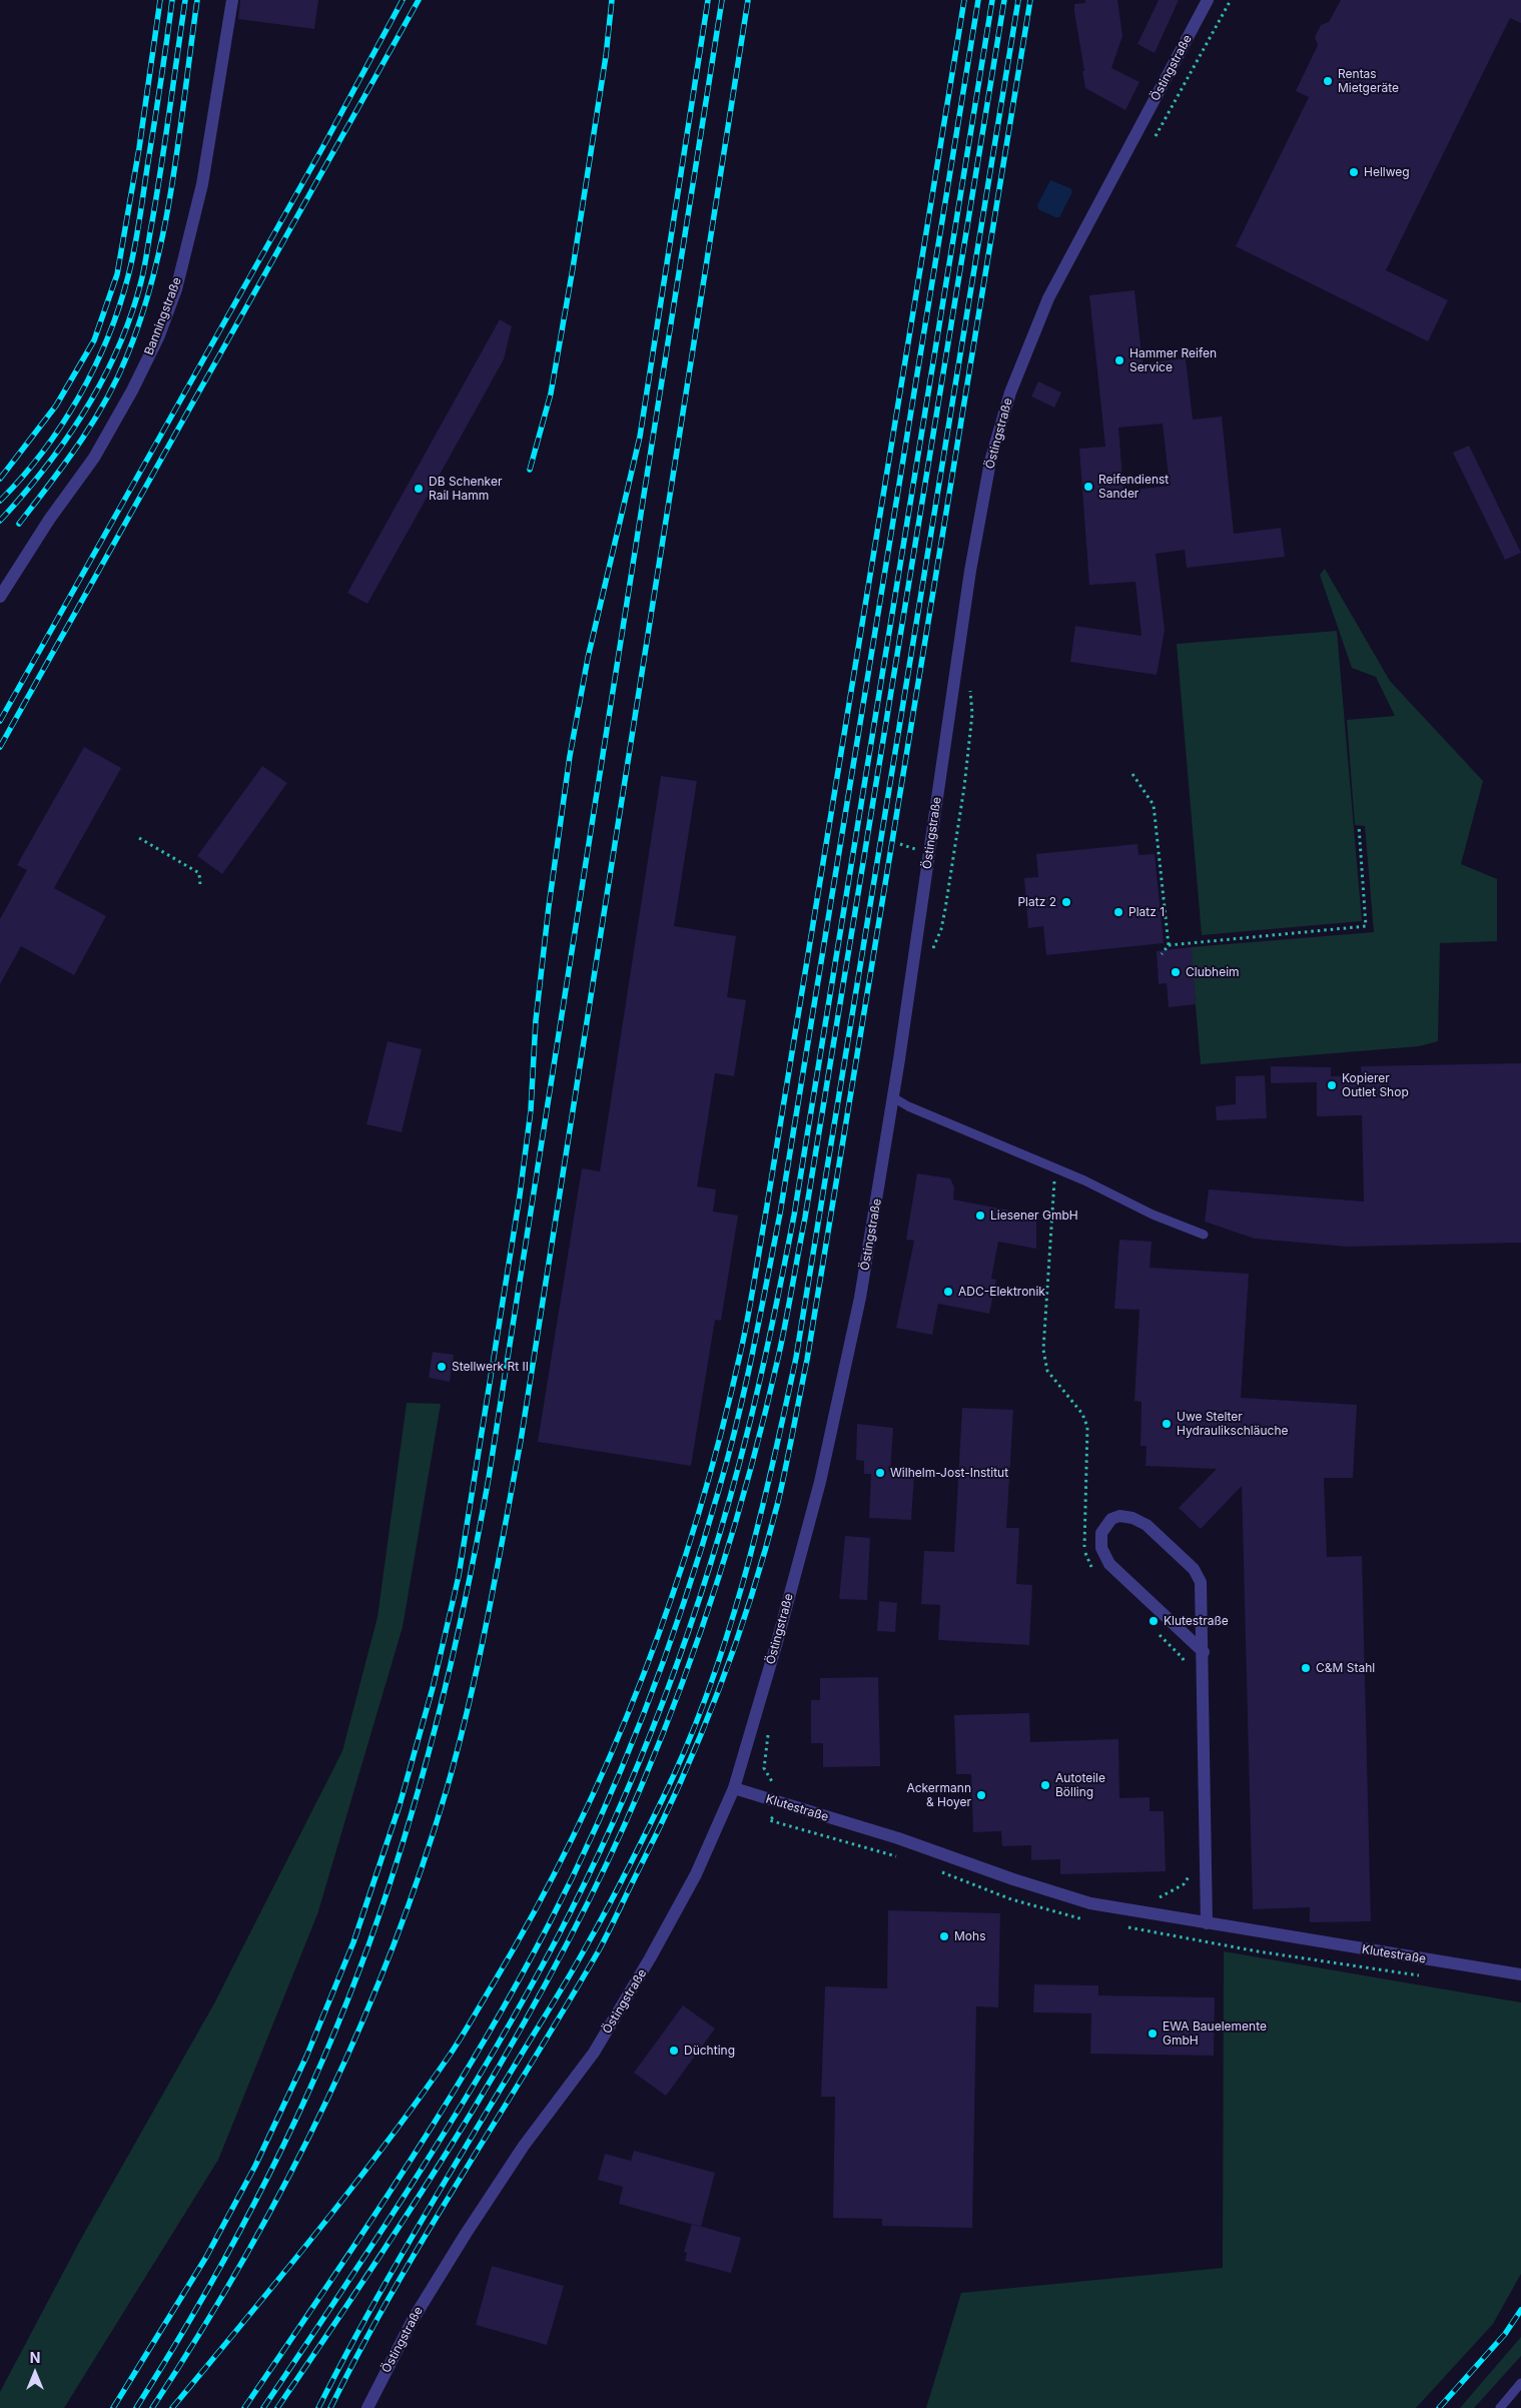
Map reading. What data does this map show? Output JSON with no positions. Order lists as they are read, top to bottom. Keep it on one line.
{"streets":{"street":["Östingstraße","Banningstraße","Klutestraße"]},"crossings":[["Östingstraße","Klutestraße"]],"places":["Rentas Mietgeräte","Hellweg","Hammer Reifen Service","Reifendienst Sander","DB Schenker Rail Hamm","Platz 2","Platz 1","Clubheim","Kopierer Outlet Shop","Liesener GmbH","ADC-Elektronik","Stellwerk Rt II","Uwe Stelter Hydraulikschläuche","Wilhelm-Jost-Institut","Klutestraße","C&M Stahl","Autoteile Bölling","Ackermann & Hoyer","Mohs","EWA Bauelemente GmbH","Düchting"],"north":"top"}
